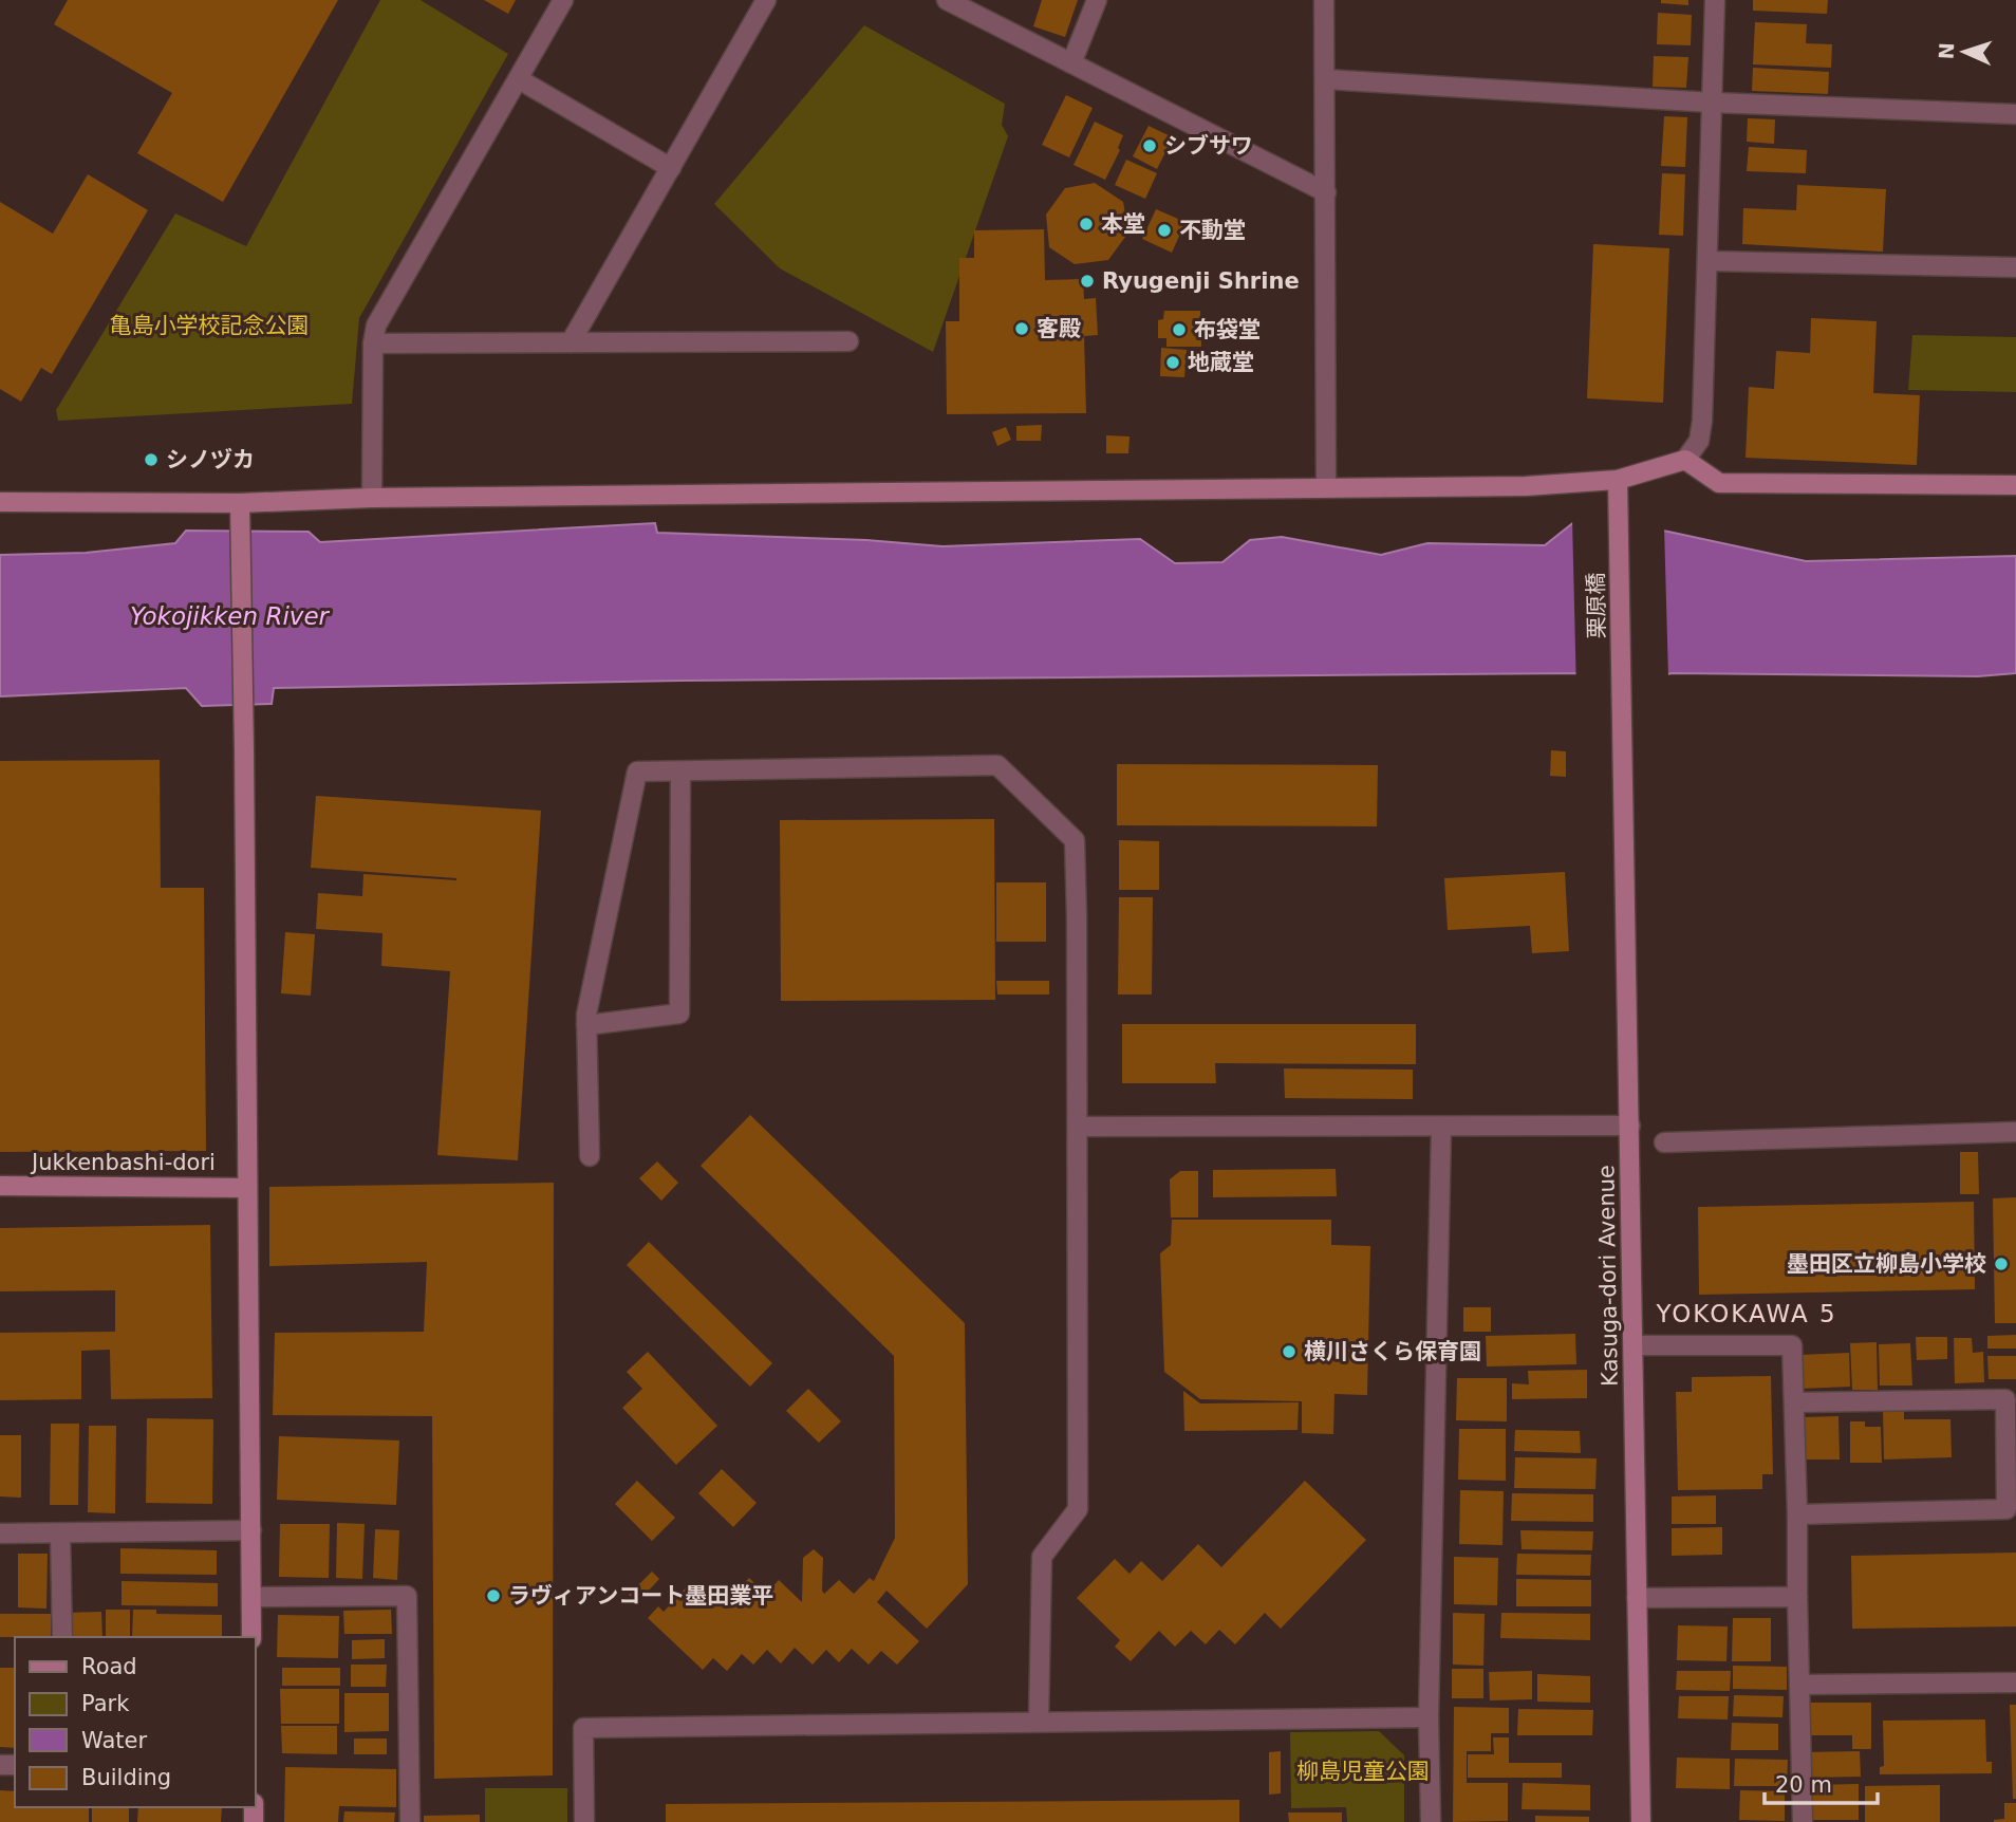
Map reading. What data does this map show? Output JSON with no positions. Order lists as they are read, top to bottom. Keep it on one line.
{"streets":{"street":["栗原橋","Jukkenbashi-dori","Kasuga-dori Avenue"]},"crossings":[["栗原橋","Kasuga-dori Avenue"]],"districts":["YOKOKAWA 5"],"water":["Yokojikken River"],"parks":["亀島小学校記念公園","柳島児童公園"],"places":["シブサワ","本堂","不動堂","Ryugenji Shrine","客殿","布袋堂","地蔵堂","シノヅカ","墨田区立柳島小学校","横川さくら保育園","ラヴィアンコート墨田業平"],"legend":["Road","Park","Water","Building"],"scale_bar":"20 m","north":"left"}
